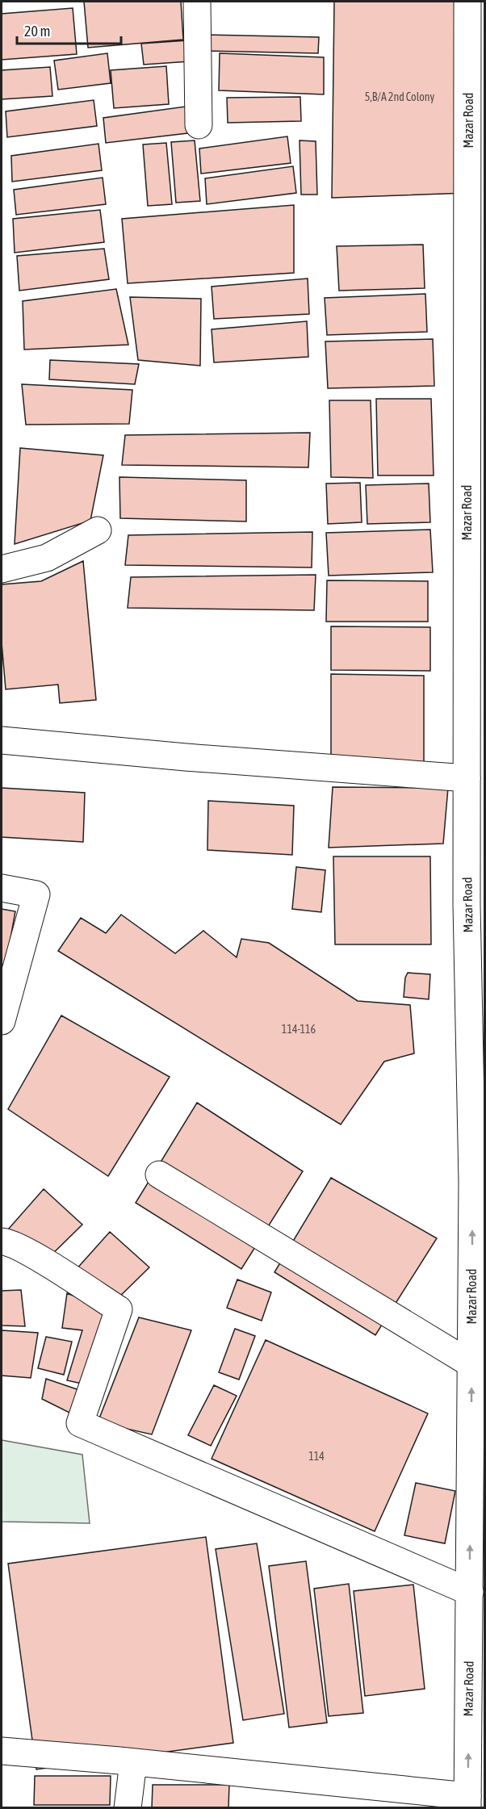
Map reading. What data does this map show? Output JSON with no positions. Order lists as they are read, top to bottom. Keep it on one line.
{"streets":{"street":["Mazar Road"]},"one_way":["Mazar Road"],"house_numbers":["5,B/A 2nd Colony","114-116","114"],"scale_bar":"20 m"}
